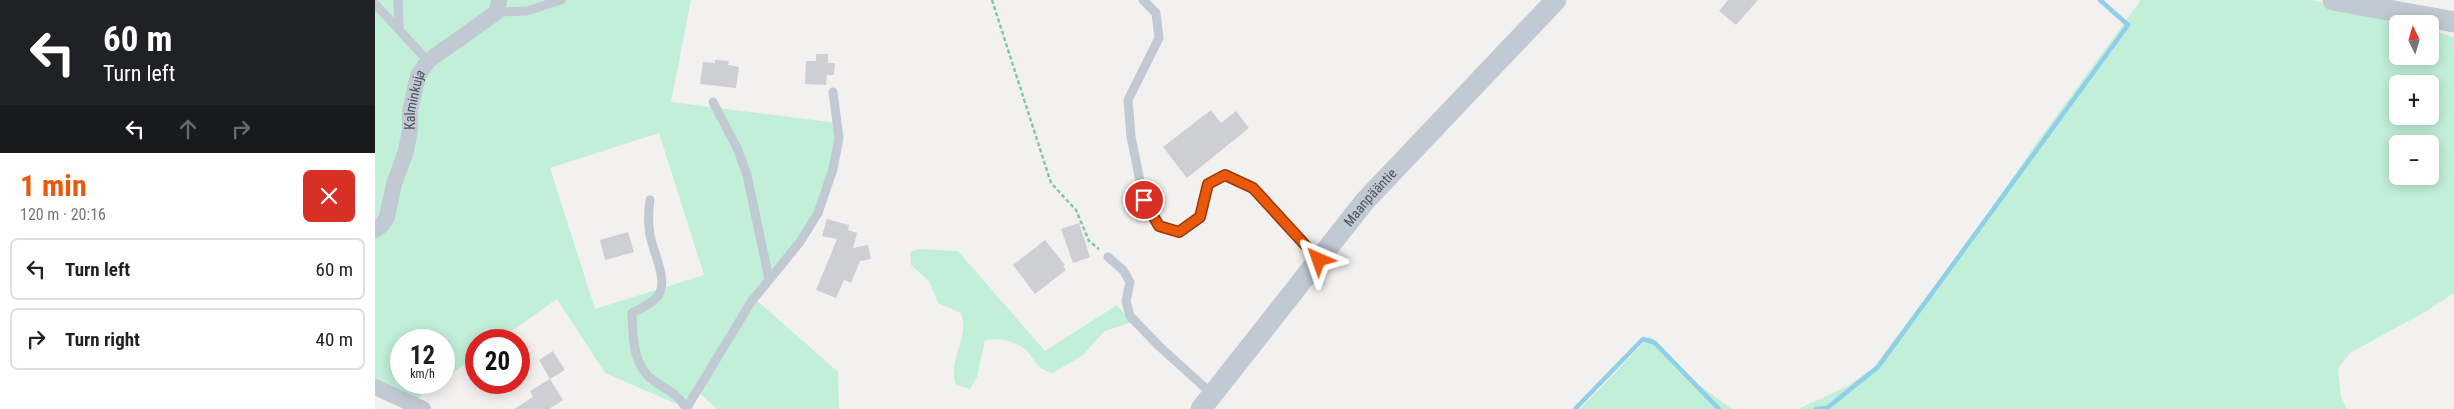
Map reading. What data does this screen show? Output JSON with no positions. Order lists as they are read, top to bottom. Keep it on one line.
{"streets":{"street":["Kalminkuja","Maanpääntie"]},"north":"top","page":{"turn":["60 m","Turn left"],"map_buttons":["+","−"],"heading":["1 min","120 m · 20:16"],"list":[{"name":"Turn left","value":"60 m"},{"name":"Turn right","value":"40 m"}],"speed":"12 km/h","limit":"20"}}
